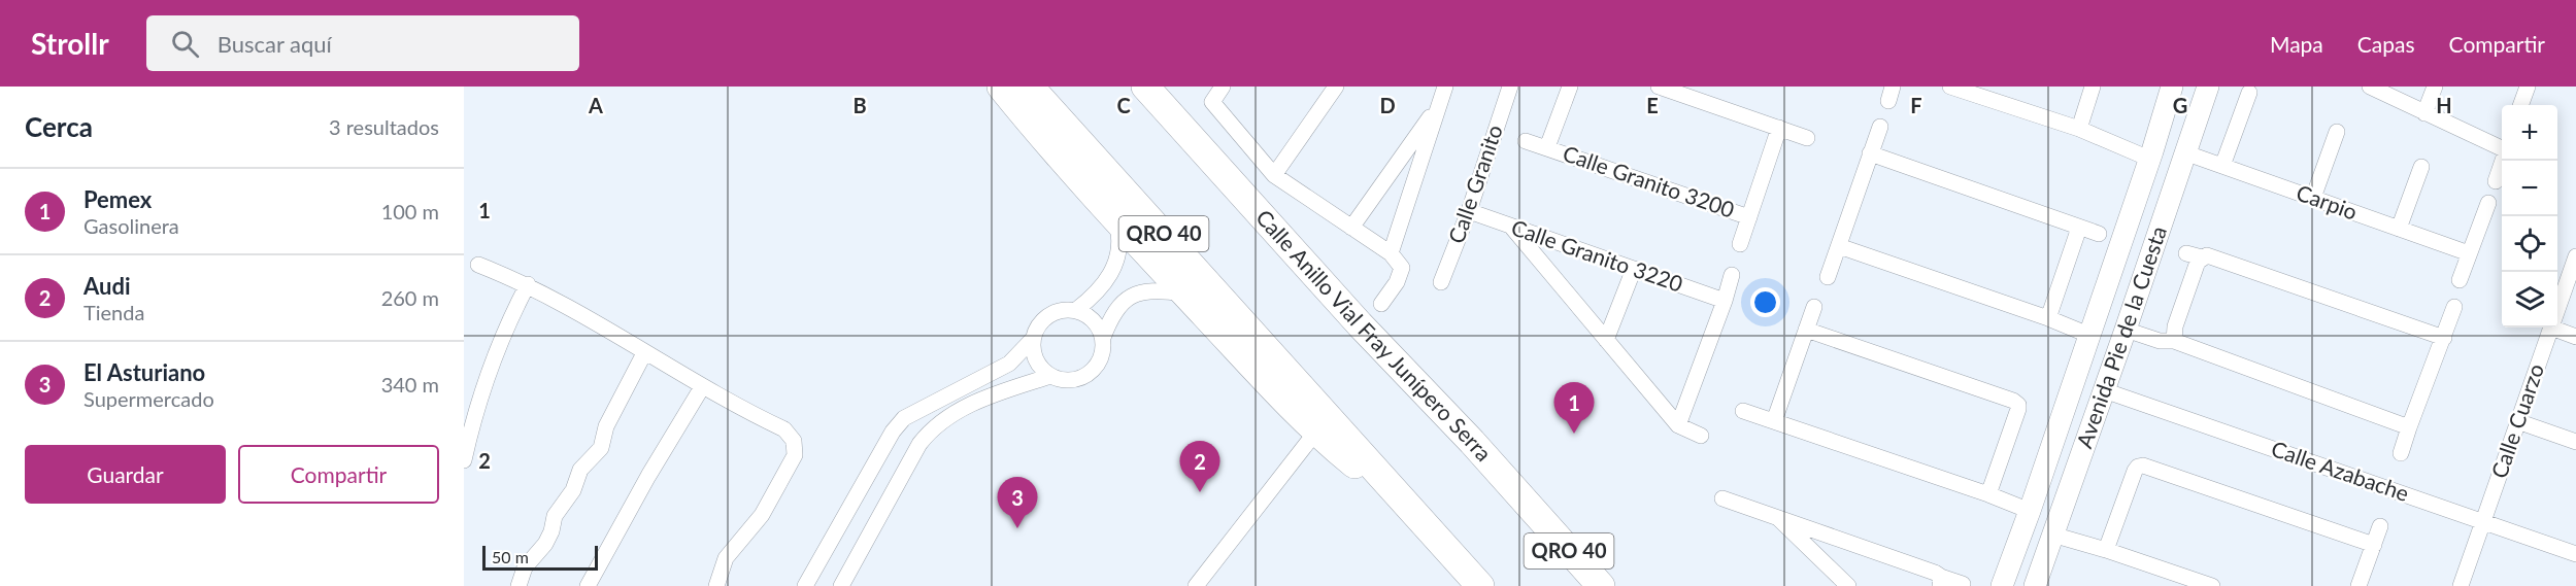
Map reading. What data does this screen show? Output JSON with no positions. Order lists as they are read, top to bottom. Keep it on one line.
{"streets":{"highway":["QRO 40","Calle Anillo Vial Fray Junípero Serra"],"main road":["Avenida Pie de la Cuesta"],"street":["Calle Granito 3200","Calle Granito","Carpio","Calle Granito 3220","Calle Cuarzo","Calle Azabache"]},"crossings":[["Calle Granito","Calle Granito 3220"],["Carpio","Avenida Pie de la Cuesta"],["Avenida Pie de la Cuesta","Calle Azabache"],["Calle Cuarzo","Calle Azabache"]],"scale_bar":"50 m","page":{"header":"Strollr","search":"Buscar aquí","nav":["Mapa","Capas","Compartir"],"heading":["Cerca","3 resultados"],"map_buttons":["+","−"],"list":[{"mark":"1","name":"Pemex","note":"Gasolinera","value":"100 m"},{"mark":"2","name":"Audi","note":"Tienda","value":"260 m"},{"mark":"3","name":"El Asturiano","note":"Supermercado","value":"340 m"}],"pins":["1","2","3"],"buttons":["Guardar","Compartir"],"scale":"50 m"},"grid":{"columns":["A","B","C","D","E","F","G","H"],"rows":["1","2"]}}
